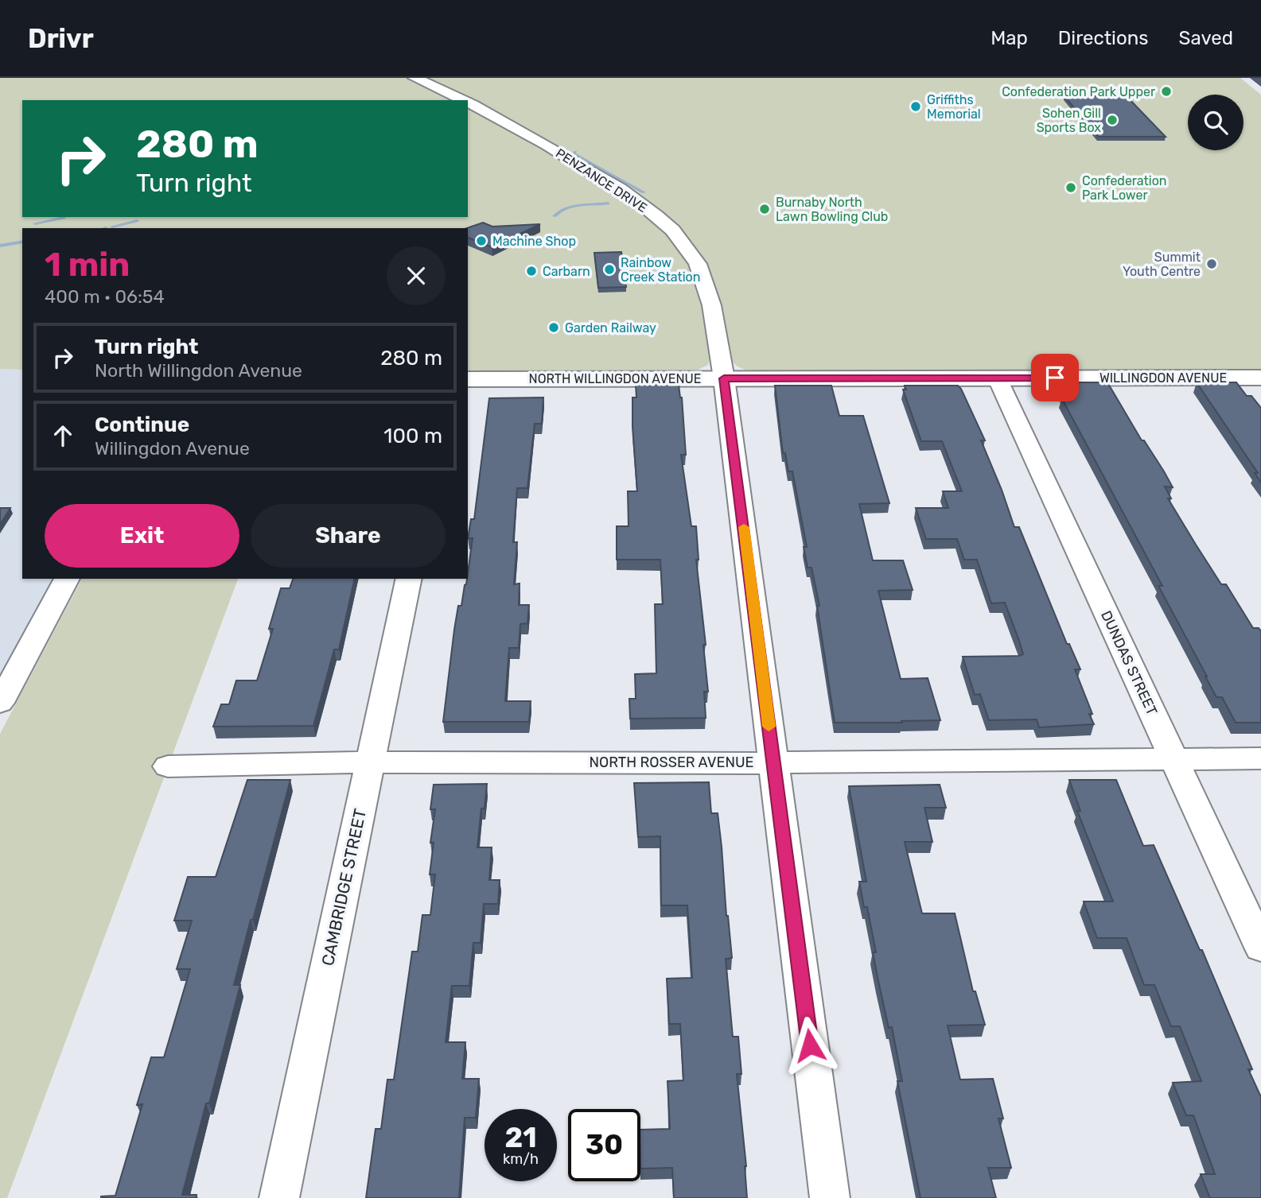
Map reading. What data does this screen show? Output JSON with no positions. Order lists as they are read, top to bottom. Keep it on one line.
{"streets":{"street":["PENZANCE DRIVE","WILLINGDON AVENUE","NORTH WILLINGDON AVENUE","DUNDAS STREET","NORTH ROSSER AVENUE","CAMBRIDGE STREET"]},"crossings":[["PENZANCE DRIVE","NORTH WILLINGDON AVENUE"],["PENZANCE DRIVE","NORTH ROSSER AVENUE"],["WILLINGDON AVENUE","NORTH WILLINGDON AVENUE"],["WILLINGDON AVENUE","DUNDAS STREET"],["NORTH WILLINGDON AVENUE","DUNDAS STREET"],["DUNDAS STREET","NORTH ROSSER AVENUE"],["NORTH ROSSER AVENUE","CAMBRIDGE STREET"]],"places":["Confederation Park Upper","Griffiths Memorial","Sohen Gill Sports Box","Confederation Park Lower","Burnaby North Lawn Bowling Club","Machine Shop","Summit Youth Centre","Rainbow Creek Station","Carbarn","Garden Railway"],"page":{"header":"Drivr","nav":["Map","Directions","Saved"],"turn":["280 m","Turn right"],"heading":["1 min","400 m · 06:54"],"list":[{"name":"Turn right","note":"North Willingdon Avenue","value":"280 m"},{"name":"Continue","note":"Willingdon Avenue","value":"100 m"}],"buttons":["Exit","Share"],"speed":"21 km/h","limit":"30"}}
